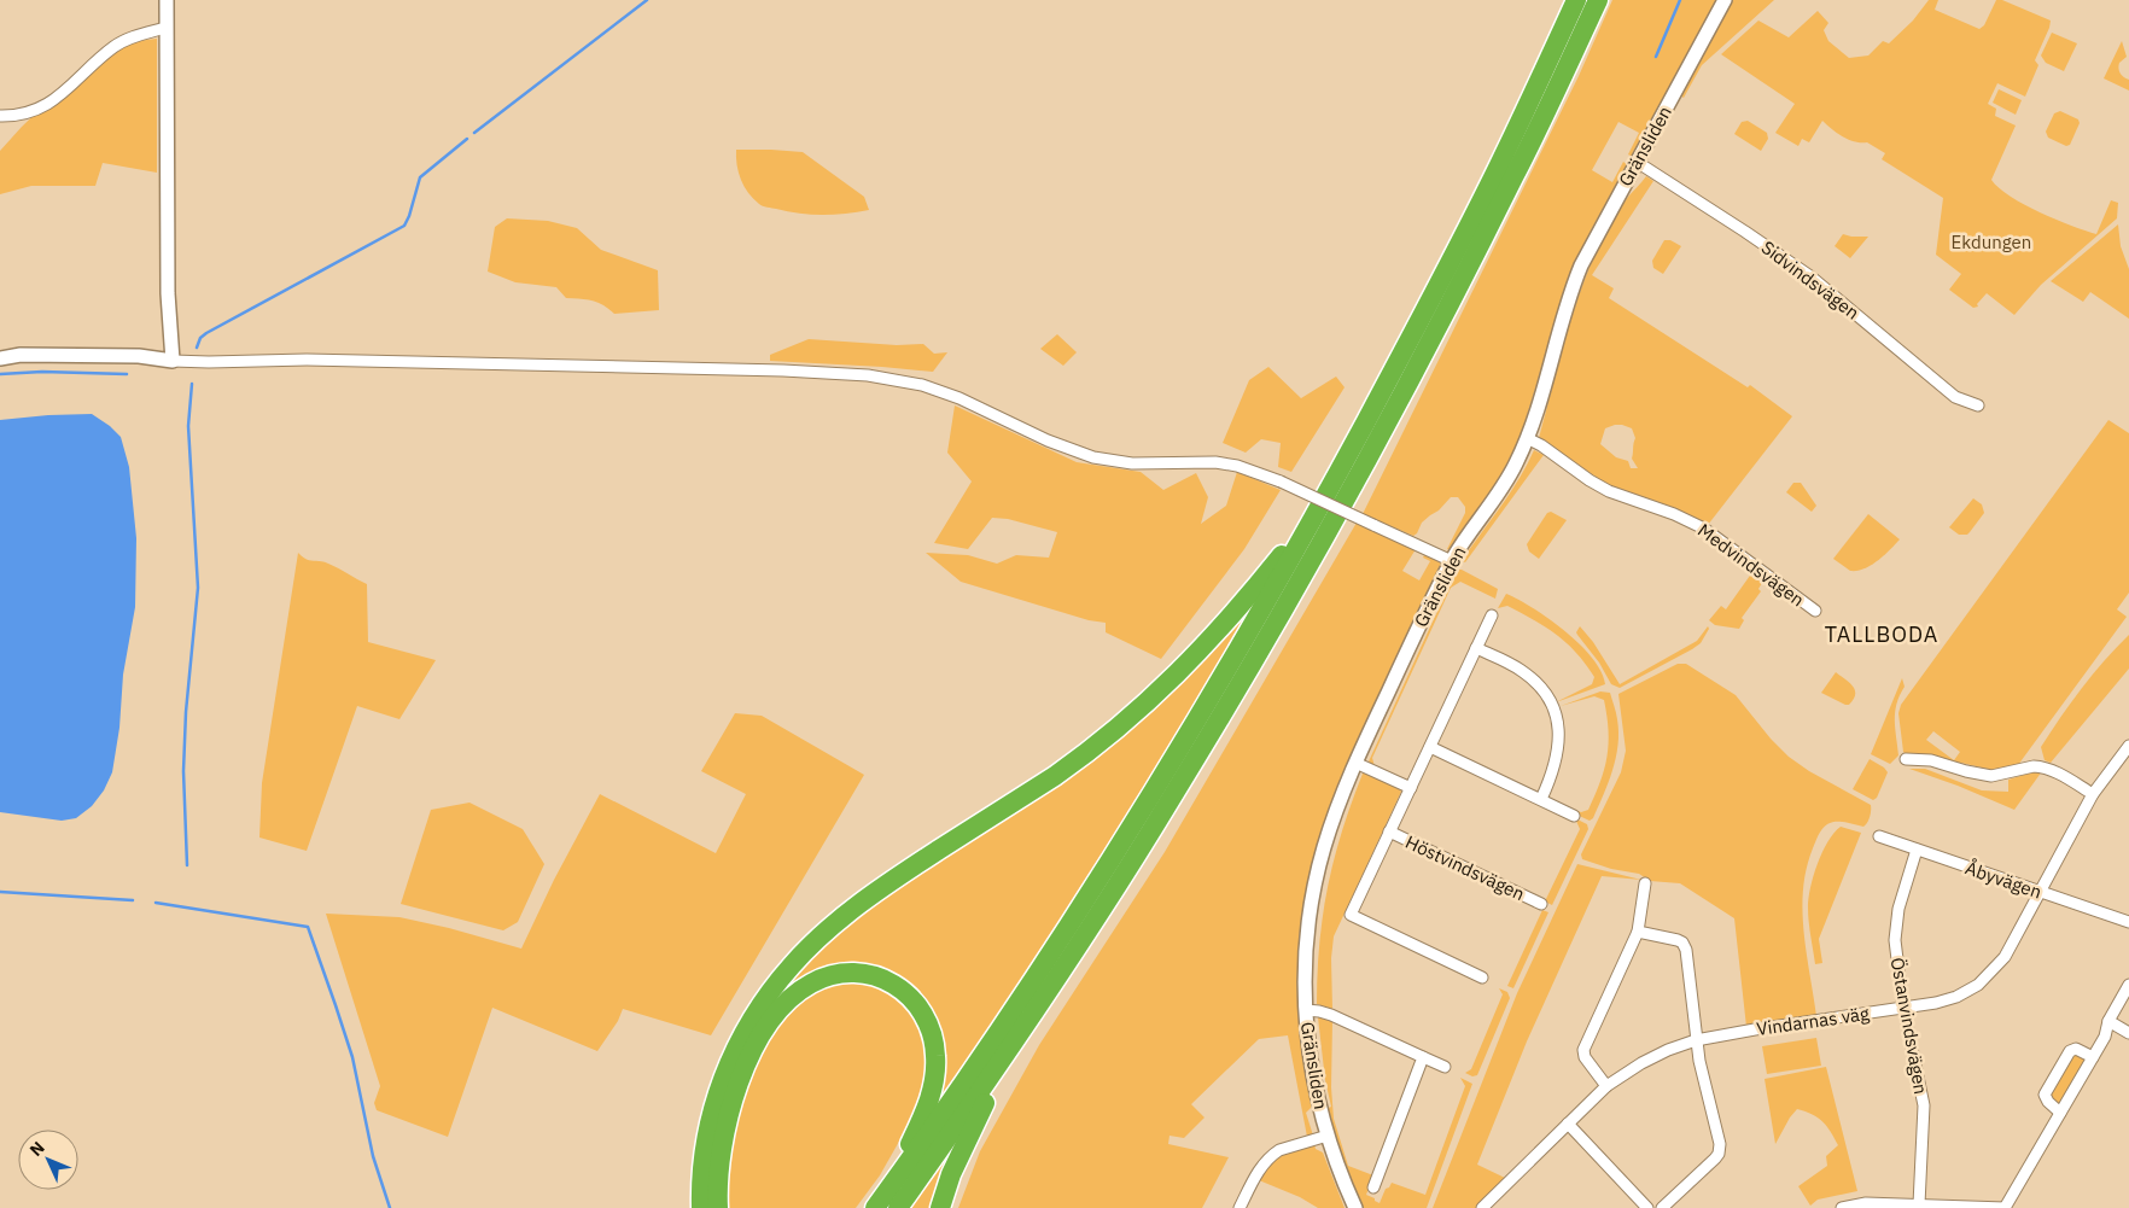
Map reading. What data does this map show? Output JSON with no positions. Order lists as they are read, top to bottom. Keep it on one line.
{"streets":{"street":["Gränsliden","Sidvindsvägen","Medvindsvägen","Höstvindsvägen","Åbyvägen","Vindarnas väg","Östanvindsvägen"]},"crossings":[["Gränsliden","Sidvindsvägen"],["Gränsliden","Medvindsvägen"],["Åbyvägen","Vindarnas väg"],["Åbyvägen","Östanvindsvägen"],["Vindarnas väg","Östanvindsvägen"]],"districts":["TALLBODA"],"parks":["Ekdungen"],"north":"top left"}
